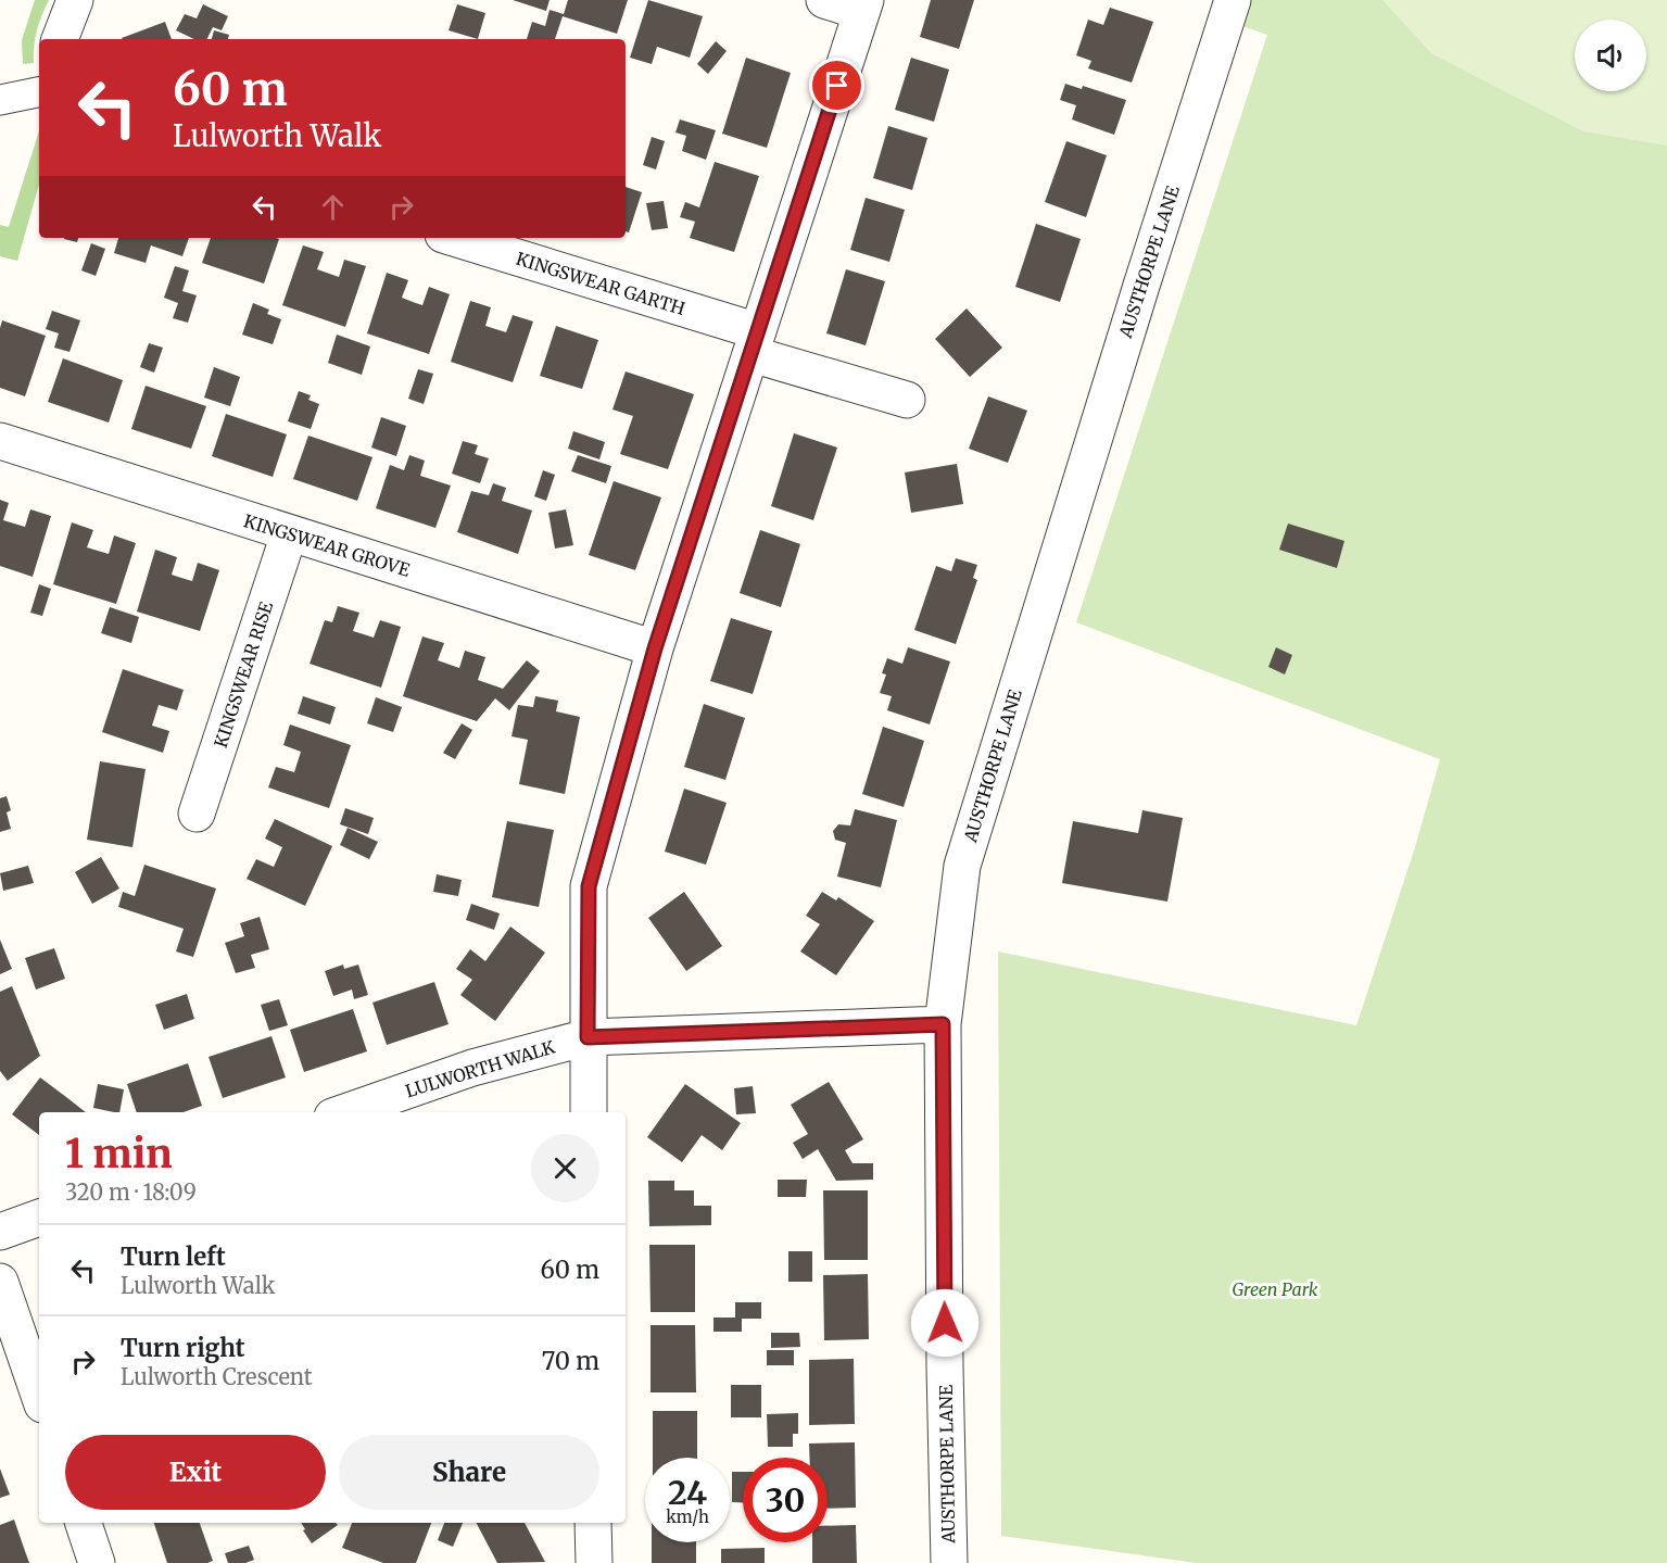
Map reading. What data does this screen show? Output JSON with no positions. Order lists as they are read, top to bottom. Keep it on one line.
{"streets":{"street":["AUSTHORPE LANE","KINGSWEAR GARTH","KINGSWEAR GROVE","KINGSWEAR RISE","LULWORTH WALK"]},"crossings":[["AUSTHORPE LANE","LULWORTH WALK"],["KINGSWEAR GROVE","KINGSWEAR RISE"]],"parks":["Green Park"],"page":{"turn":["60 m","Lulworth Walk"],"heading":["1 min","320 m · 18:09"],"list":[{"name":"Turn left","note":"Lulworth Walk","value":"60 m"},{"name":"Turn right","note":"Lulworth Crescent","value":"70 m"}],"buttons":["Exit","Share"],"speed":"24 km/h","limit":"30"}}
